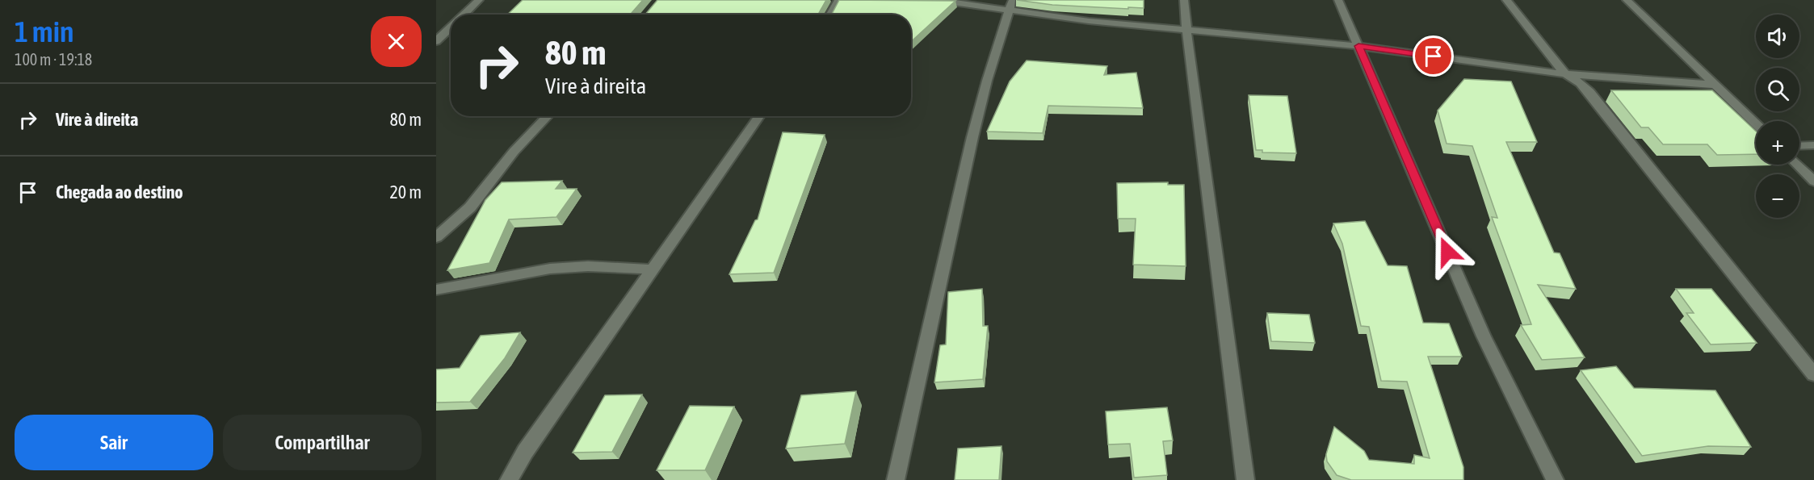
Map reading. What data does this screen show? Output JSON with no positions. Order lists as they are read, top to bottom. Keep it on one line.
{"page":{"heading":["1 min","100 m · 19:18"],"map_buttons":["+","−"],"turn":["80 m","Vire à direita"],"list":[{"name":"Vire à direita","value":"80 m"},{"name":"Chegada ao destino","value":"20 m"}],"buttons":["Sair","Compartilhar"]}}
